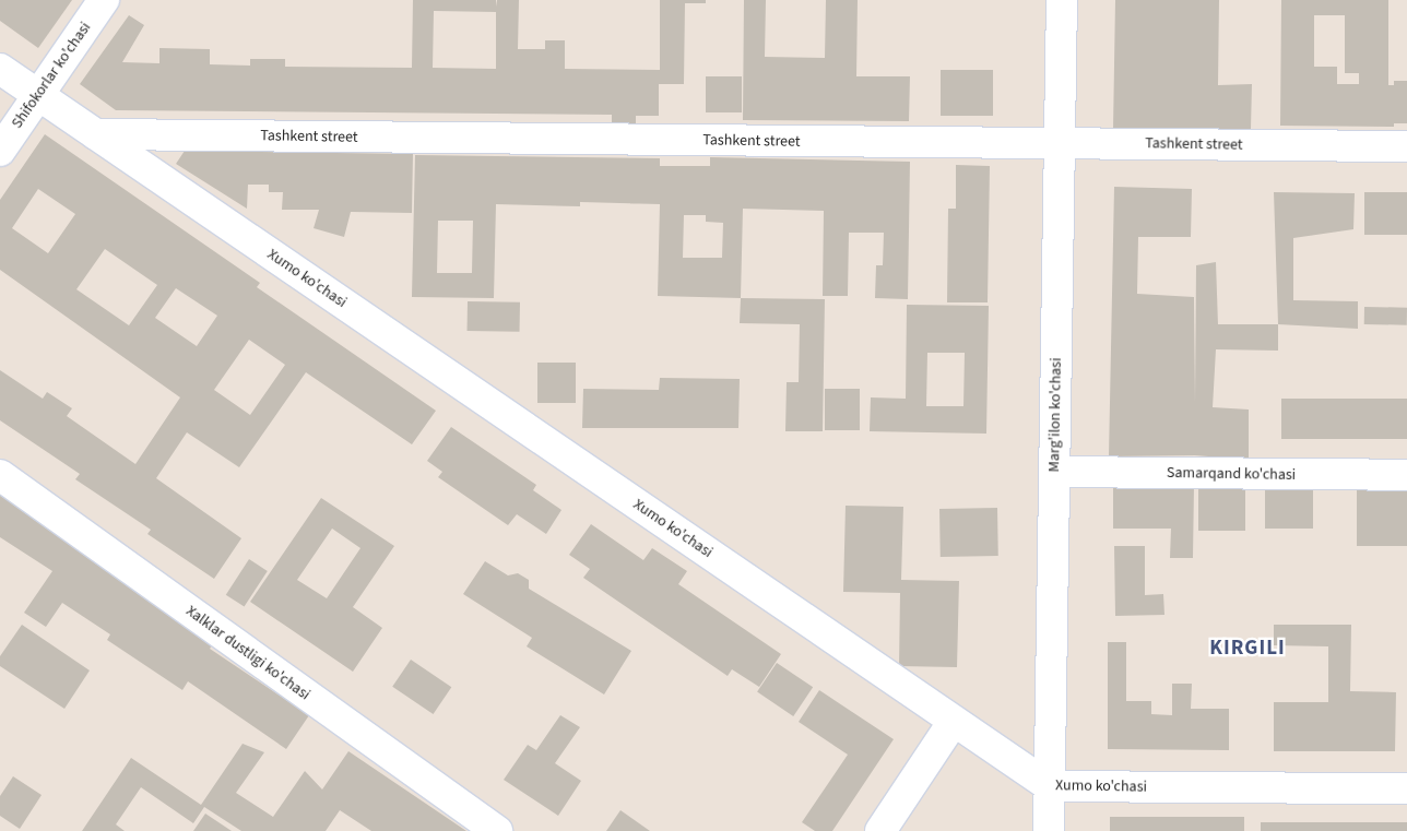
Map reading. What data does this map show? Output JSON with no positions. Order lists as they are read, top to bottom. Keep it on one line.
{"streets":{"street":["Shifokorlar ko'chasi","Tashkent street","Xumo ko'chasi","Marg'ilon ko'chasi","Samarqand ko'chasi","Xalklar dustligi ko'chasi"]},"crossings":[["Shifokorlar ko'chasi","Xumo ko'chasi"],["Tashkent street","Xumo ko'chasi"],["Tashkent street","Marg'ilon ko'chasi"],["Xumo ko'chasi","Marg'ilon ko'chasi"],["Marg'ilon ko'chasi","Samarqand ko'chasi"]],"districts":["KIRGILI"]}
